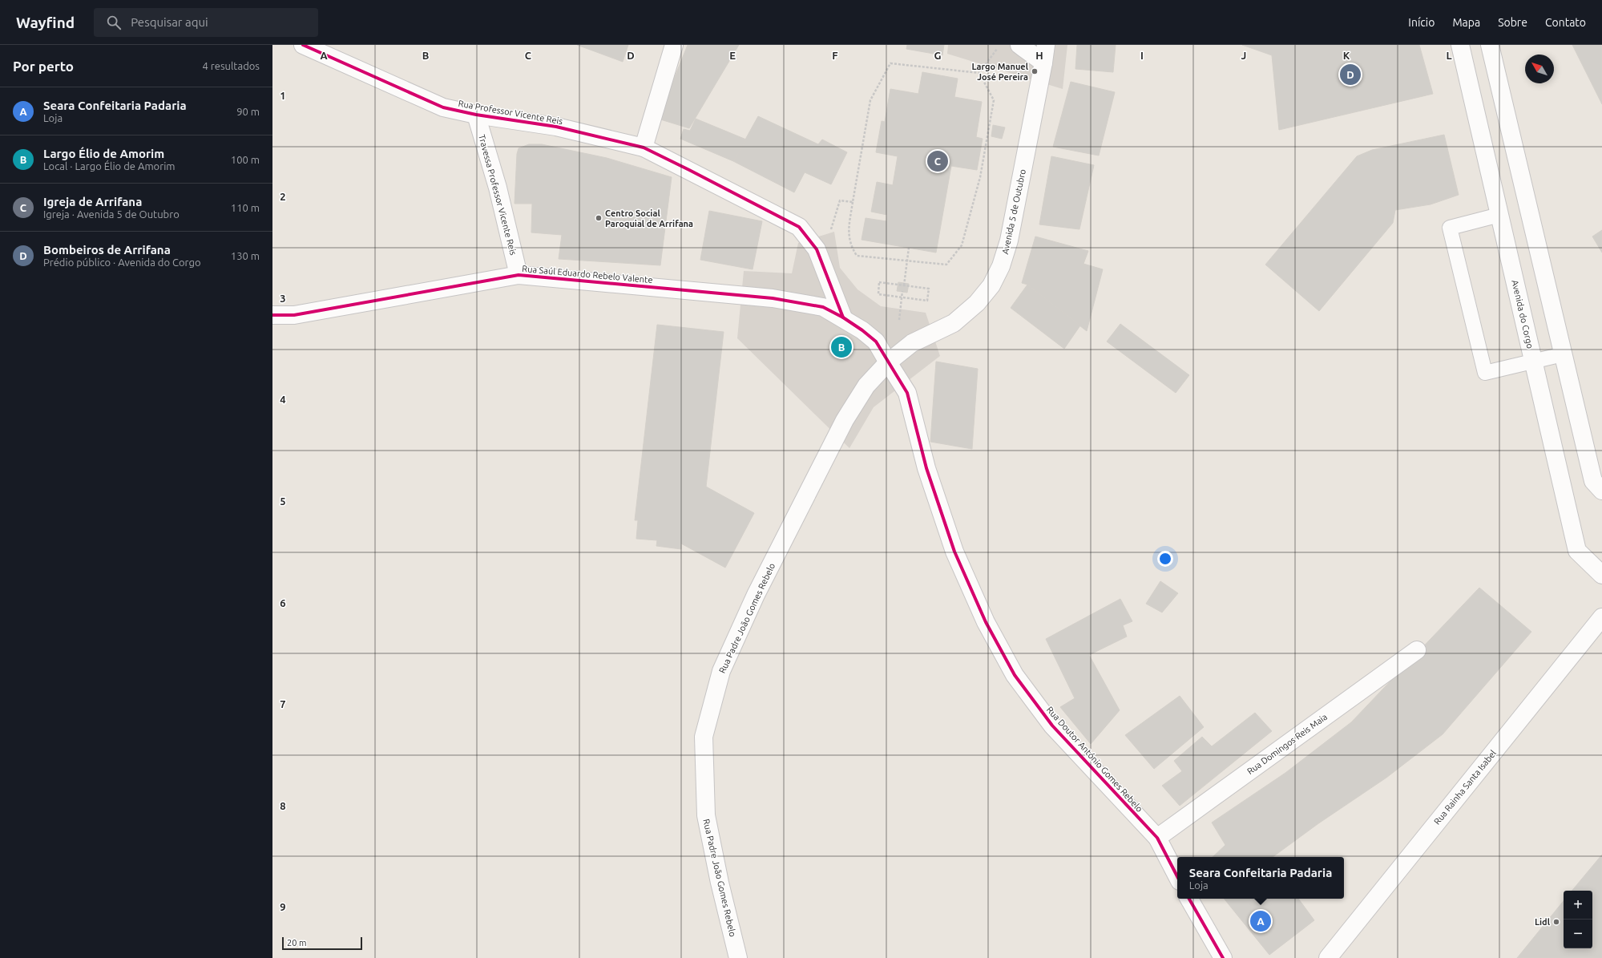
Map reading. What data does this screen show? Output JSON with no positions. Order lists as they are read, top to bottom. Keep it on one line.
{"streets":{"street":["Rua Professor Vicente Reis","Travessa Professor Vicente Reis","Avenida 5 de Outubro","Rua Saúl Eduardo Rebelo Valente","Avenida do Corgo","Rua Padre João Gomes Rebelo","Rua Domingos Reis Maia","Rua Doutor António Gomes Rebelo","Rua Rainha Santa Isabel"]},"crossings":[["Rua Professor Vicente Reis","Travessa Professor Vicente Reis"],["Rua Professor Vicente Reis","Rua Saúl Eduardo Rebelo Valente"],["Travessa Professor Vicente Reis","Rua Saúl Eduardo Rebelo Valente"],["Avenida 5 de Outubro","Rua Saúl Eduardo Rebelo Valente"],["Avenida 5 de Outubro","Rua Padre João Gomes Rebelo"],["Avenida 5 de Outubro","Rua Doutor António Gomes Rebelo"],["Rua Saúl Eduardo Rebelo Valente","Rua Padre João Gomes Rebelo"],["Rua Saúl Eduardo Rebelo Valente","Rua Doutor António Gomes Rebelo"],["Rua Padre João Gomes Rebelo","Rua Doutor António Gomes Rebelo"],["Rua Domingos Reis Maia","Rua Doutor António Gomes Rebelo"]],"places":["Largo Manuel José Pereira","Centro Social Paroquial de Arrifana","Lidl"],"scale_bar":"20 m","north":"top left","page":{"header":"Wayfind","search":"Pesquisar aqui","nav":["Início","Mapa","Sobre","Contato"],"heading":["Por perto","4 resultados"],"pins":["D","C","B","A"],"list":[{"mark":"A","name":"Seara Confeitaria Padaria","note":"Loja","value":"90 m"},{"mark":"B","name":"Largo Élio de Amorim","note":"Local · Largo Élio de Amorim","value":"100 m"},{"mark":"C","name":"Igreja de Arrifana","note":"Igreja · Avenida 5 de Outubro","value":"110 m"},{"mark":"D","name":"Bombeiros de Arrifana","note":"Prédio público · Avenida do Corgo","value":"130 m"}],"popup":["Seara Confeitaria Padaria","Loja"],"map_buttons":["+","−"],"scale":"20 m"},"grid":{"columns":["A","B","C","D","E","F","G","H","I","J","K","L"],"rows":["1","2","3","4","5","6","7","8","9"]}}
